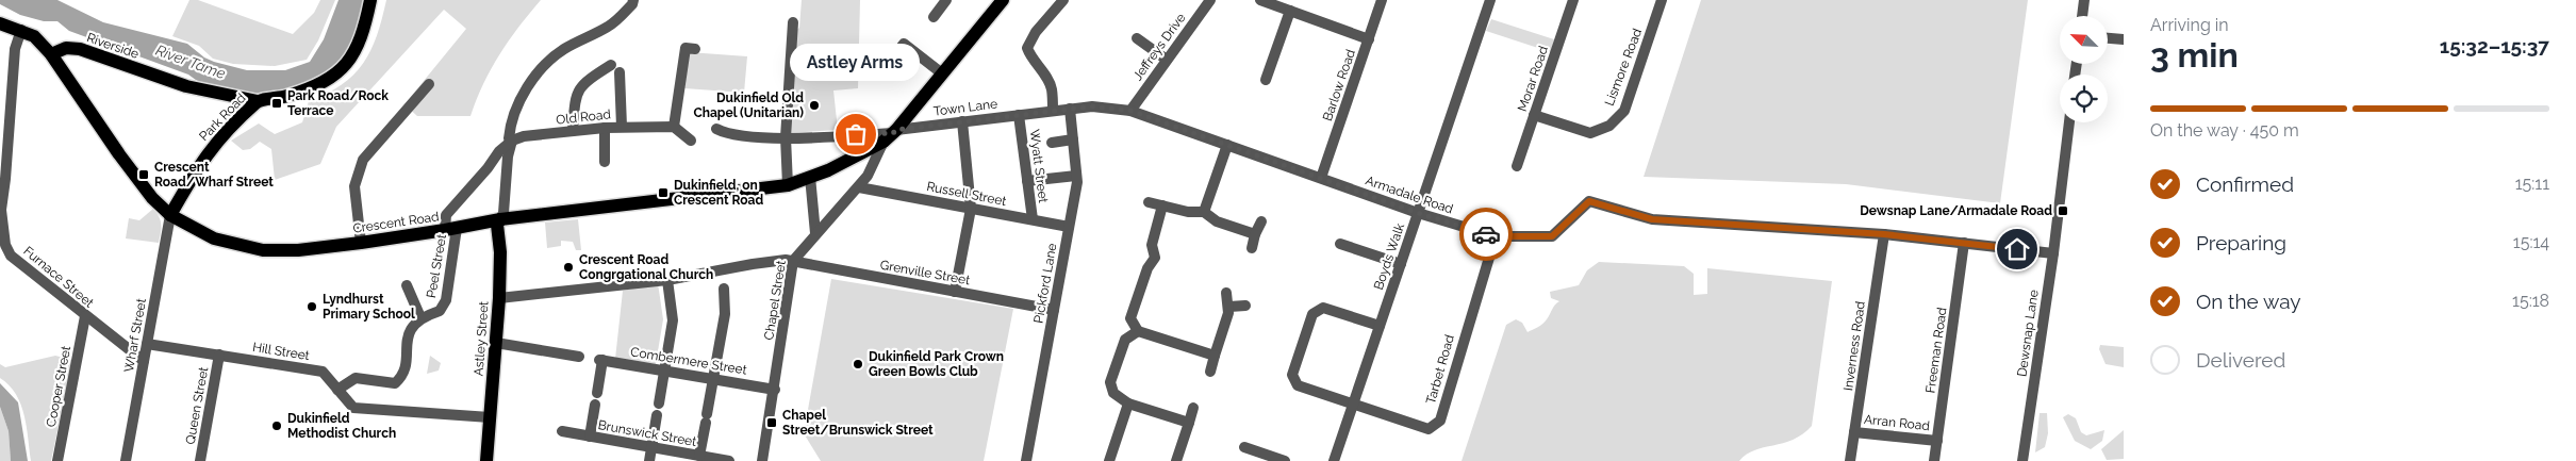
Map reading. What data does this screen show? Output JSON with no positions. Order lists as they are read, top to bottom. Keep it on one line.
{"streets":{"main road":["Riverside","Park Road","Crescent Road","Astley Street"],"street":["Jeffreys Drive","Lismore Road","Morar Road","Barlow Road","Town Lane","Old Road","Wyatt Street","Russell Street","Armadale Road","Boyds Walk","Peel Street","Grenville Street","Furnace Street","Pickford Lane","Chapel Street","Dewsnap Lane","Wharf Street","Inverness Road","Freeman Road","Hill Street","Combermere Street","Tarbet Road","Cooper Street","Queen Street","Arran Road","Brunswick Street"]},"crossings":[["Riverside","Park Road"],["Riverside","Crescent Road"],["Jeffreys Drive","Armadale Road"],["Lismore Road","Morar Road"],["Barlow Road","Armadale Road"],["Town Lane","Wyatt Street"],["Town Lane","Armadale Road"],["Town Lane","Crescent Road"],["Town Lane","Pickford Lane"],["Town Lane","Chapel Street"],["Park Road","Crescent Road"],["Park Road","Wharf Street"],["Wyatt Street","Russell Street"],["Russell Street","Pickford Lane"],["Russell Street","Chapel Street"],["Armadale Road","Boyds Walk"],["Armadale Road","Pickford Lane"],["Armadale Road","Dewsnap Lane"],["Armadale Road","Inverness Road"],["Armadale Road","Freeman Road"],["Armadale Road","Tarbet Road"],["Crescent Road","Peel Street"],["Crescent Road","Furnace Street"],["Crescent Road","Chapel Street"],["Crescent Road","Wharf Street"],["Crescent Road","Astley Street"],["Boyds Walk","Tarbet Road"],["Grenville Street","Pickford Lane"],["Grenville Street","Chapel Street"],["Grenville Street","Astley Street"],["Furnace Street","Wharf Street"],["Furnace Street","Cooper Street"],["Chapel Street","Combermere Street"],["Wharf Street","Hill Street"],["Astley Street","Hill Street"],["Inverness Road","Arran Road"],["Freeman Road","Arran Road"],["Hill Street","Queen Street"]],"water":["River Tame"],"places":{"transit":["Park Road/Rock Terrace","Crescent Road/Wharf Street","Dukinfield, on Crescent Road","Dewsnap Lane/Armadale Road","Chapel Street/Brunswick Street"],"other":["Dukinfield Old Chapel (Unitarian)","Astley Arms","Crescent Road Congrgational Church","Lyndhurst Primary School","Dukinfield Park Crown Green Bowls Club","Dukinfield Methodist Church"]},"north":"top left","page":{"heading":["3 min","Arriving in","15:32–15:37"],"bubble":"Astley Arms","bar":"On the way · 450 m","list":[["Confirmed","15:11"],["Preparing","15:14"],["On the way","15:18"],"Delivered"]}}
